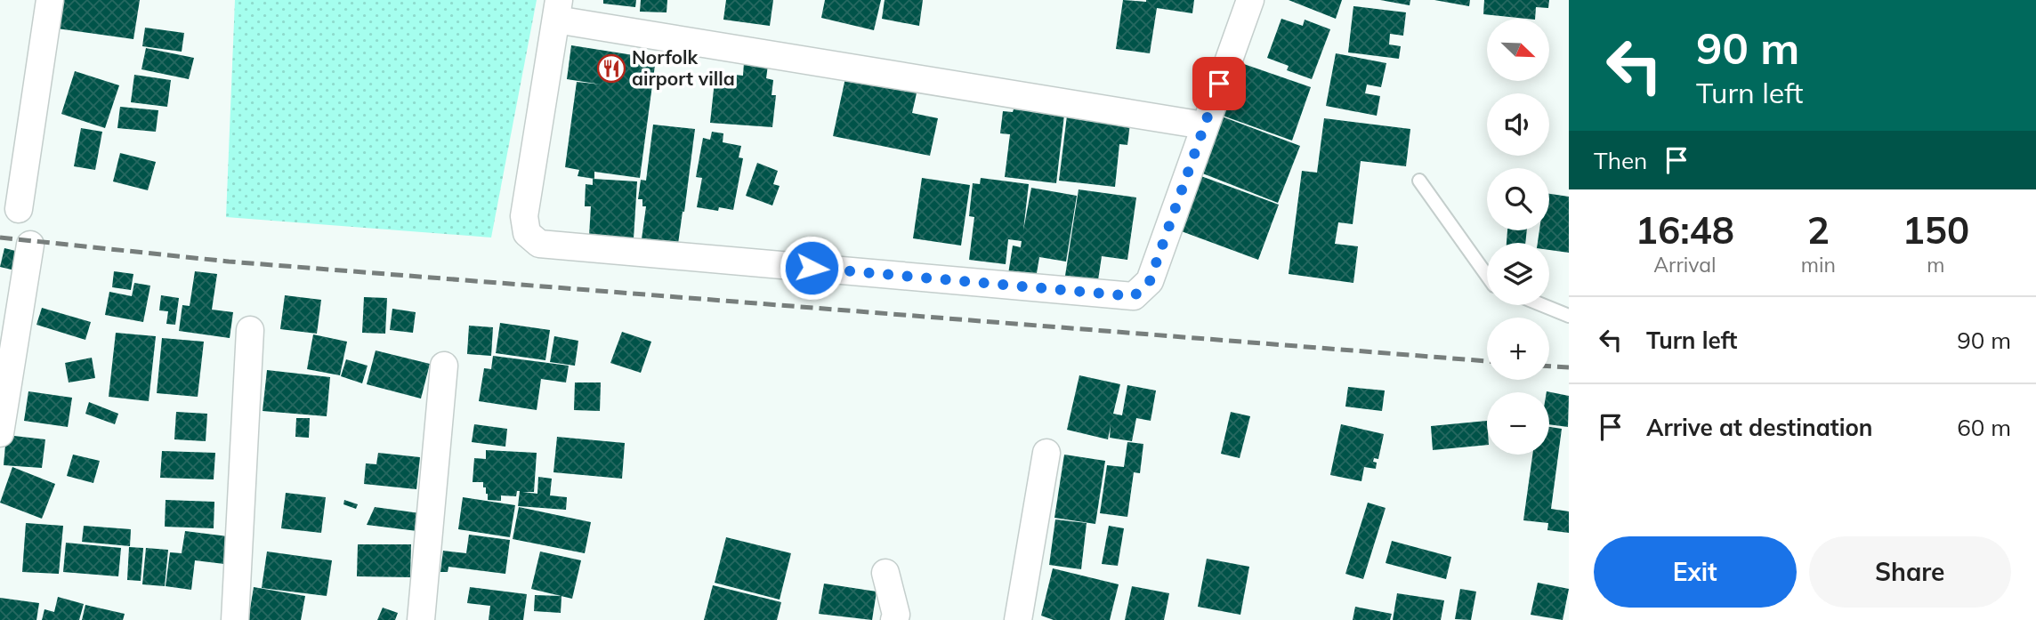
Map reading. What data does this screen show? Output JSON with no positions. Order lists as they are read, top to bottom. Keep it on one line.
{"places":{"restaurant":["Norfolk airport villa"]},"north":"bottom right","page":{"turn":["90 m","Turn left"],"map_buttons":["+","−"],"then":"Then","eta":["16:48","Arrival","2","min","150","m"],"list":[{"name":"Turn left","value":"90 m"},{"name":"Arrive at destination","value":"60 m"}],"buttons":["Exit","Share"]}}
